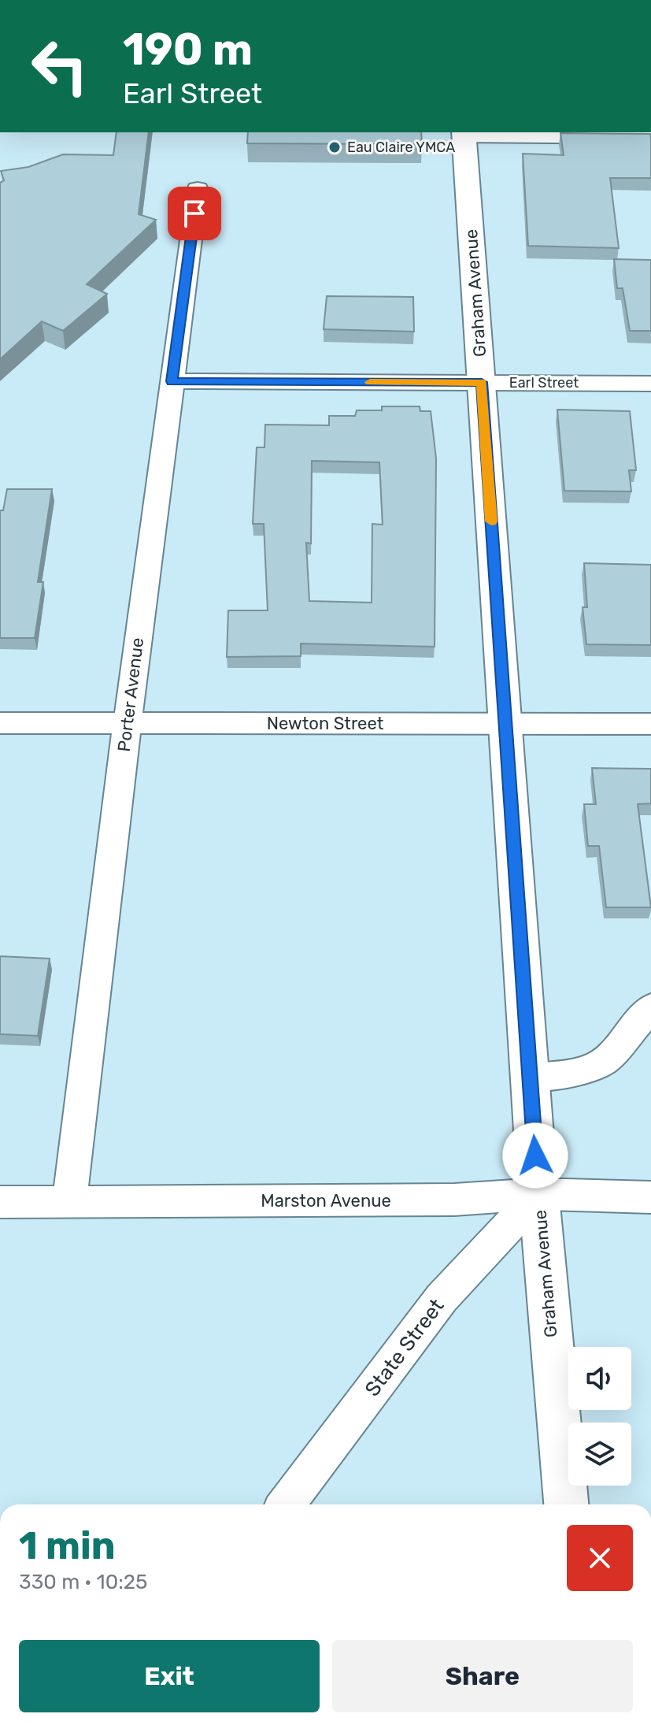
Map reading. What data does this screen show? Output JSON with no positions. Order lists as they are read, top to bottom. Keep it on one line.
{"streets":{"street":["Graham Avenue","Earl Street","Porter Avenue","Newton Street","Marston Avenue","State Street"]},"crossings":[["Graham Avenue","Earl Street"],["Graham Avenue","Newton Street"],["Graham Avenue","Marston Avenue"],["Graham Avenue","State Street"],["Earl Street","Porter Avenue"],["Porter Avenue","Newton Street"],["Porter Avenue","Marston Avenue"],["Marston Avenue","State Street"]],"places":["Eau Claire YMCA"],"page":{"turn":["190 m","Earl Street"],"heading":["1 min","330 m · 10:25"],"buttons":["Exit","Share"]}}
